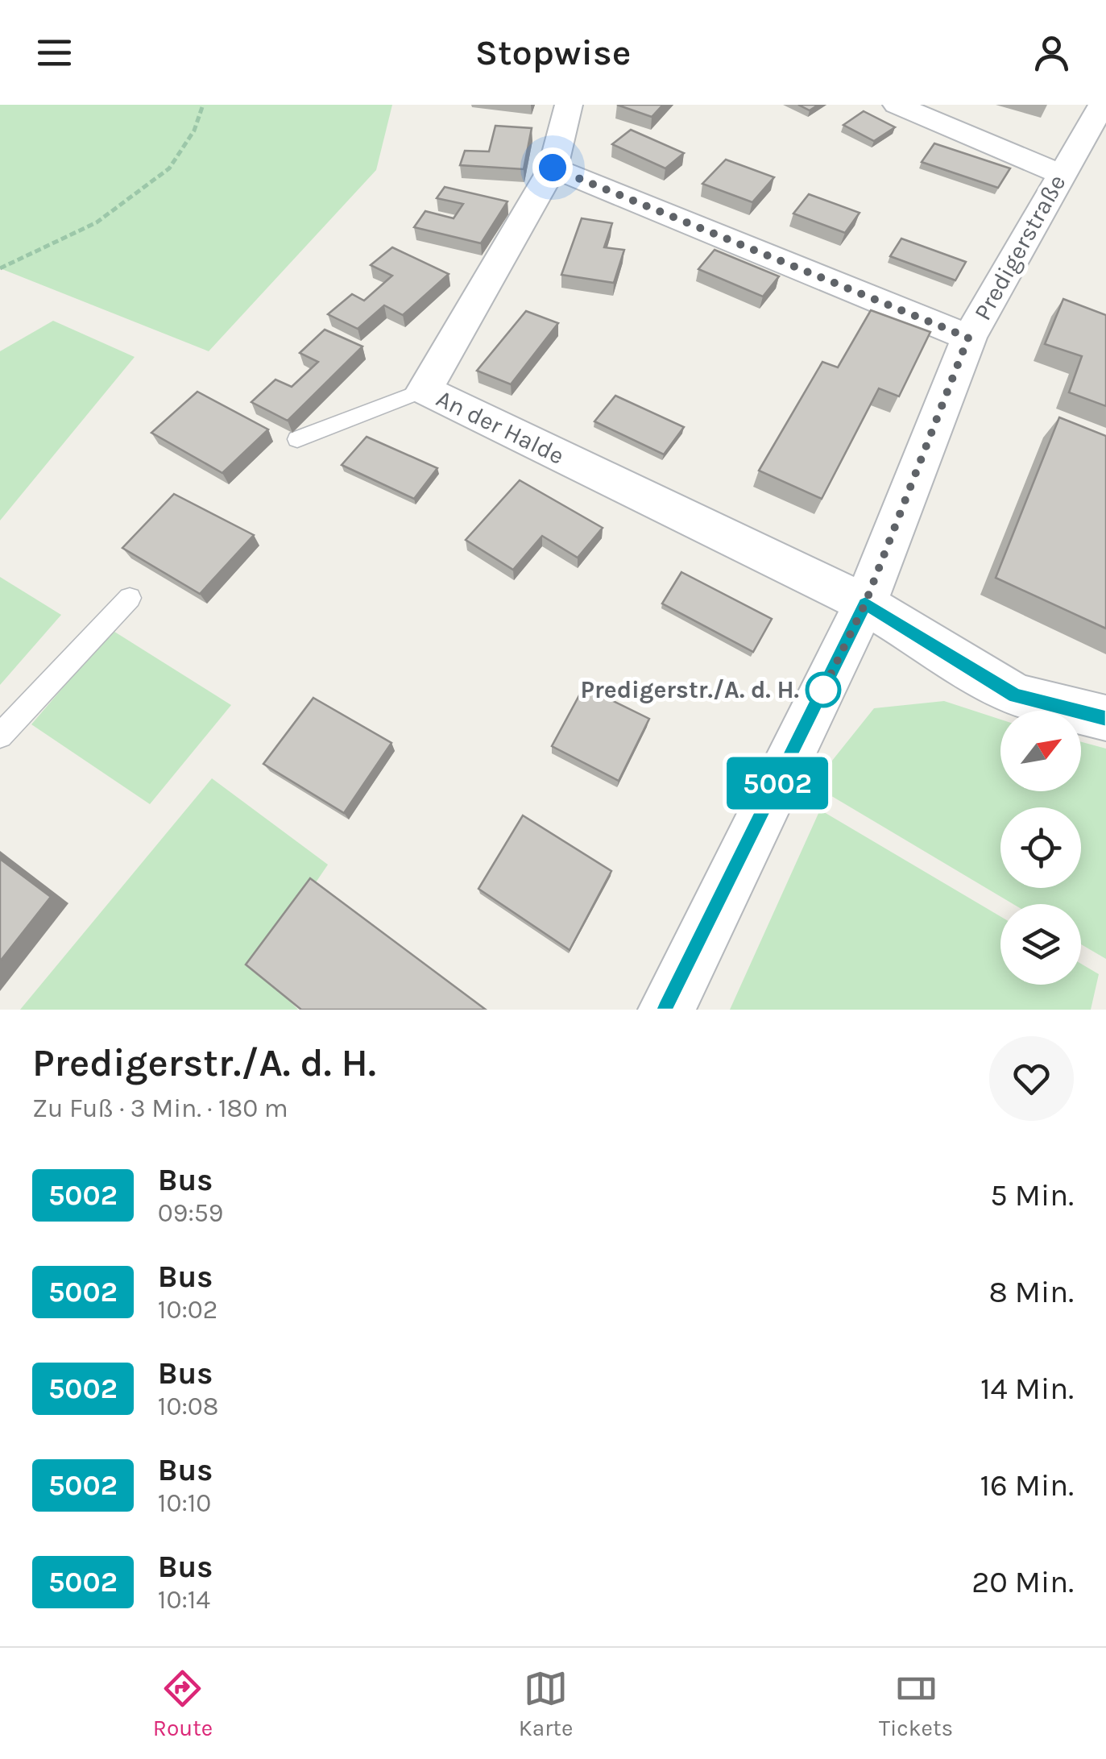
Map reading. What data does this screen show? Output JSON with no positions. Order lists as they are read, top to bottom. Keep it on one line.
{"streets":{"street":["Predigerstraße","An der Halde"]},"crossings":[["Predigerstraße","An der Halde"]],"places":["Predigerstr./A. d. H."],"lines":["bus line 5002"],"north":"top right","page":{"header":"Stopwise","on_map":"5002","heading":["Predigerstr./A. d. H.","Zu Fuß · 3 Min. · 180 m"],"list":[{"mark":"5002","name":"Bus","note":"09:59","value":"5 Min."},{"mark":"5002","name":"Bus","note":"10:02","value":"8 Min."},{"mark":"5002","name":"Bus","note":"10:08","value":"14 Min."},{"mark":"5002","name":"Bus","note":"10:10","value":"16 Min."},{"mark":"5002","name":"Bus","note":"10:14","value":"20 Min."}],"tabs":["Route","Karte","Tickets"]}}
